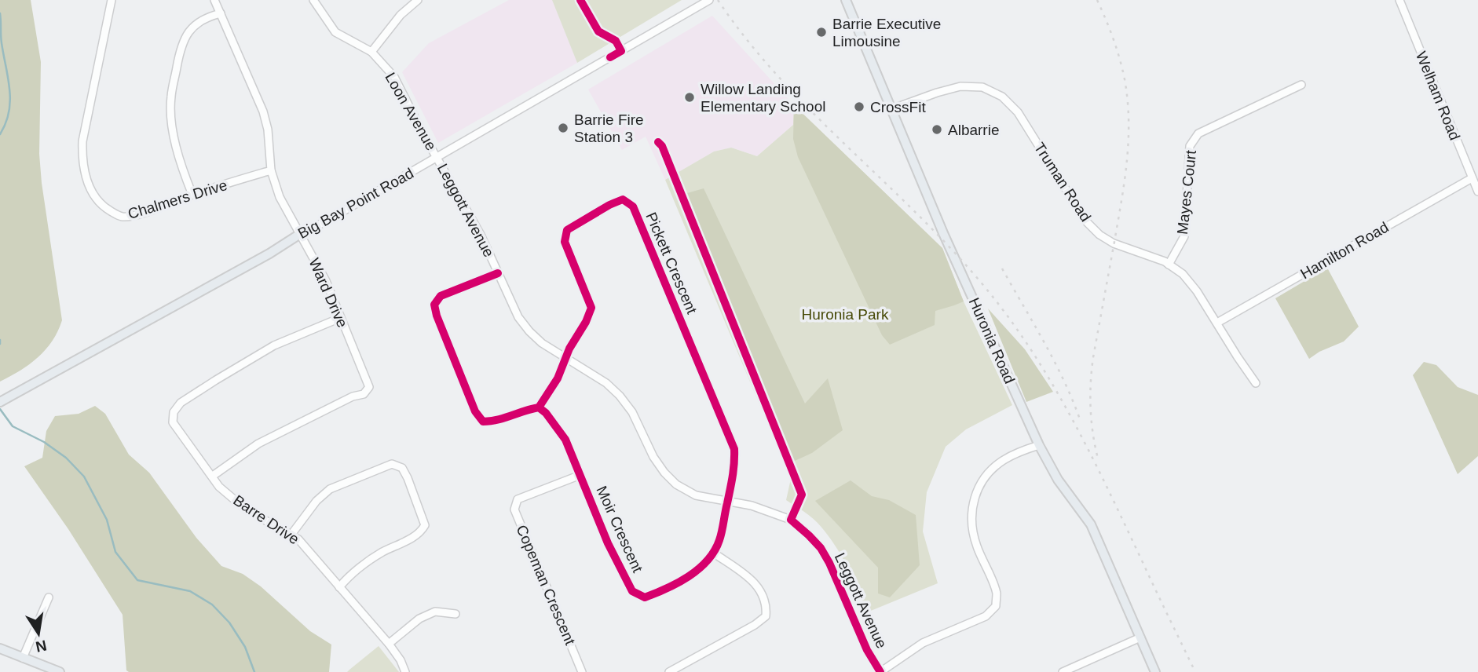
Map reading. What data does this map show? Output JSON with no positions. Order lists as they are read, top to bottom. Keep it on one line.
{"streets":{"main road":["Big Bay Point Road","Huronia Road"],"street":["Welham Road","Loon Avenue","Truman Road","Mayes Court","Chalmers Drive","Leggott Avenue","Hamilton Road","Pickett Crescent","Ward Drive","Barre Drive","Moir Crescent","Copeman Crescent"]},"crossings":[["Welham Road","Hamilton Road"],["Loon Avenue","Big Bay Point Road"],["Loon Avenue","Leggott Avenue"],["Truman Road","Mayes Court"],["Truman Road","Hamilton Road"],["Truman Road","Huronia Road"],["Chalmers Drive","Ward Drive"],["Big Bay Point Road","Leggott Avenue"],["Big Bay Point Road","Ward Drive"],["Leggott Avenue","Pickett Crescent"],["Leggott Avenue","Moir Crescent"],["Pickett Crescent","Moir Crescent"],["Ward Drive","Barre Drive"],["Moir Crescent","Copeman Crescent"]],"parks":["Huronia Park"],"places":["Barrie Executive Limousine","Willow Landing Elementary School","CrossFit","Barrie Fire Station 3","Albarrie"],"north":"bottom"}
